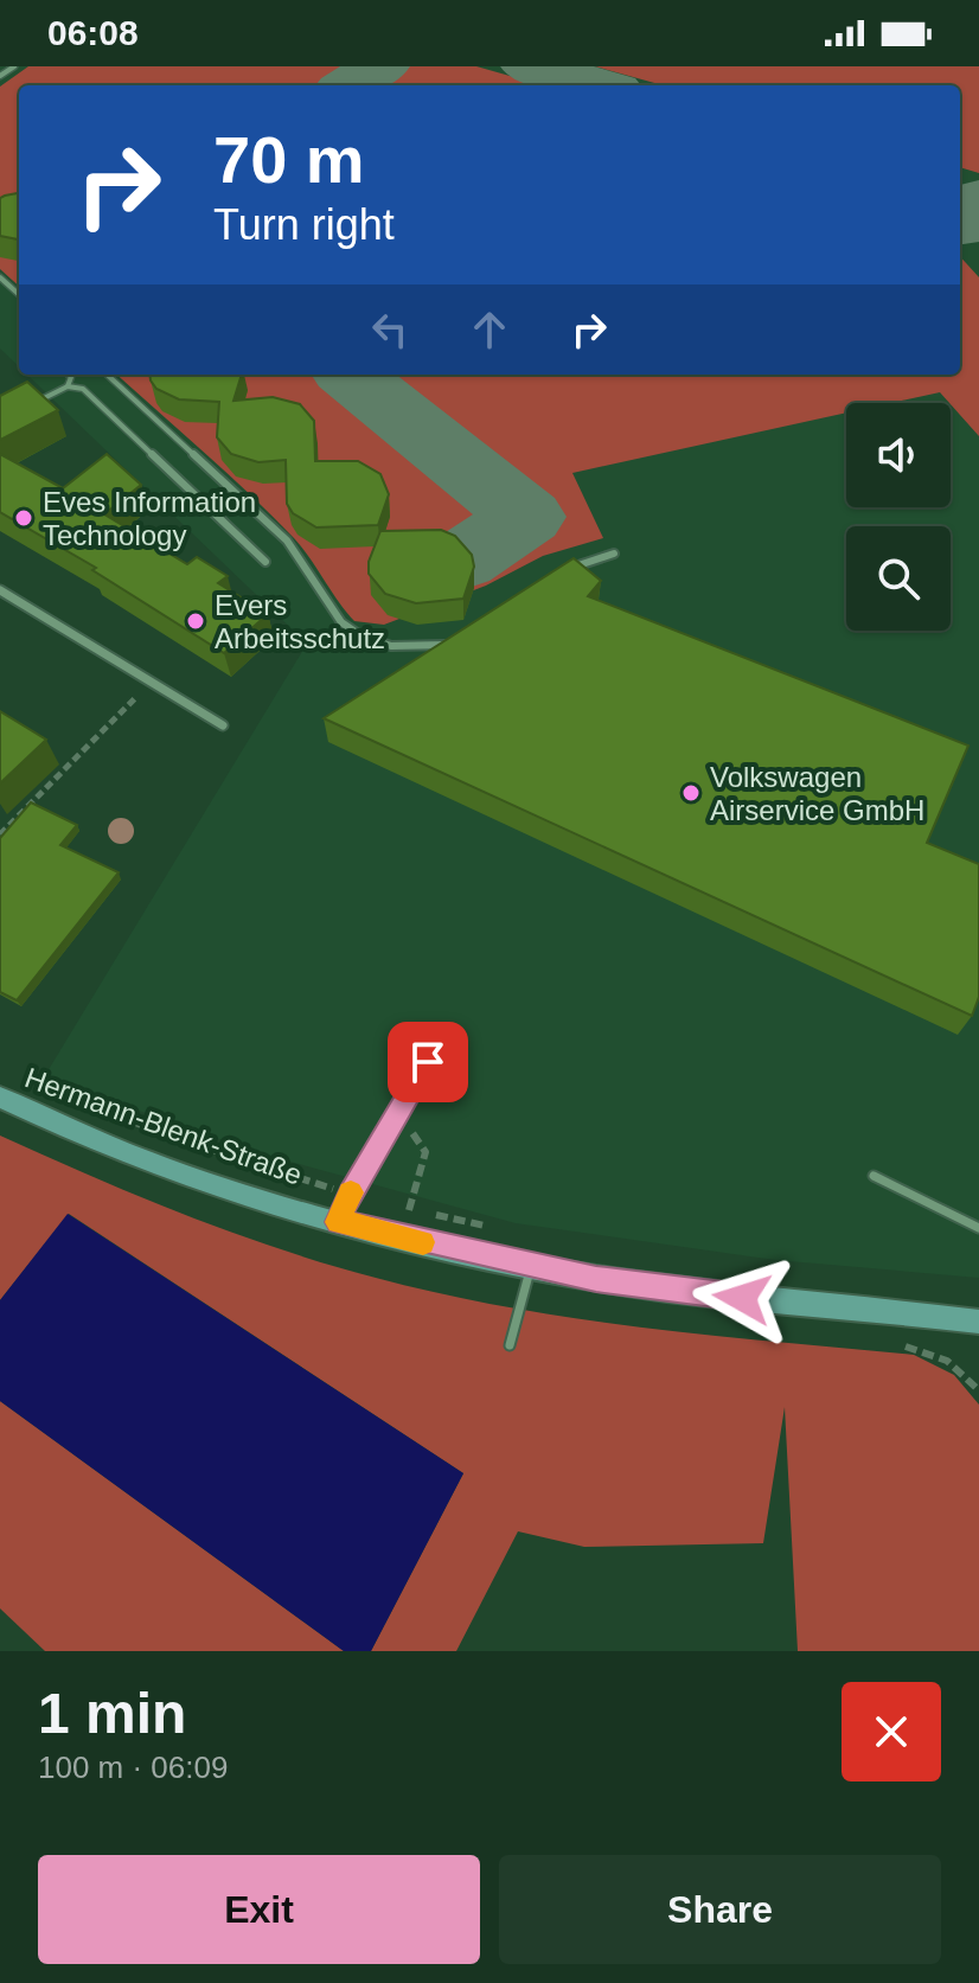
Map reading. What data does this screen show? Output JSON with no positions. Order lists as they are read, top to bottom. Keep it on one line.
{"streets":{"street":["Hermann-Blenk-Straße"]},"places":["Eves Information Technology","Evers Arbeitsschutz","Volkswagen Airservice GmbH"],"page":{"status":"06:08","turn":["70 m","Turn right"],"heading":["1 min","100 m · 06:09"],"buttons":["Exit","Share"]}}
